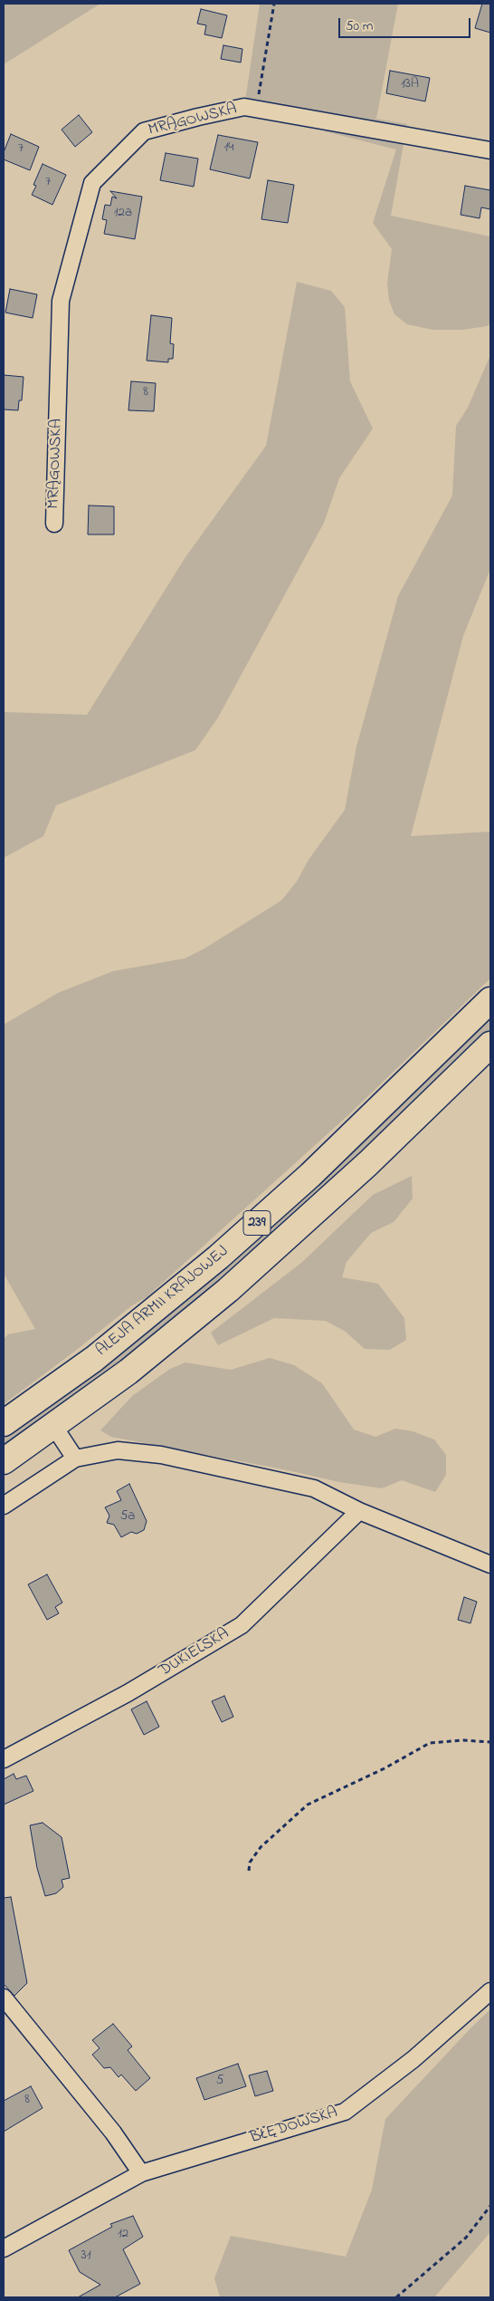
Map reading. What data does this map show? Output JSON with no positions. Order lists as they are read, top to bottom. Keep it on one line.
{"streets":{"main road":["239","ALEJA ARMII KRAJOWEJ"],"street":["MRĄGOWSKA","DUKIELSKA","BŁĘDOWSKA"]},"house_numbers":["13A","14","7","7","12a","8","5a","5","8","12","31"],"scale_bar":"50 m"}
